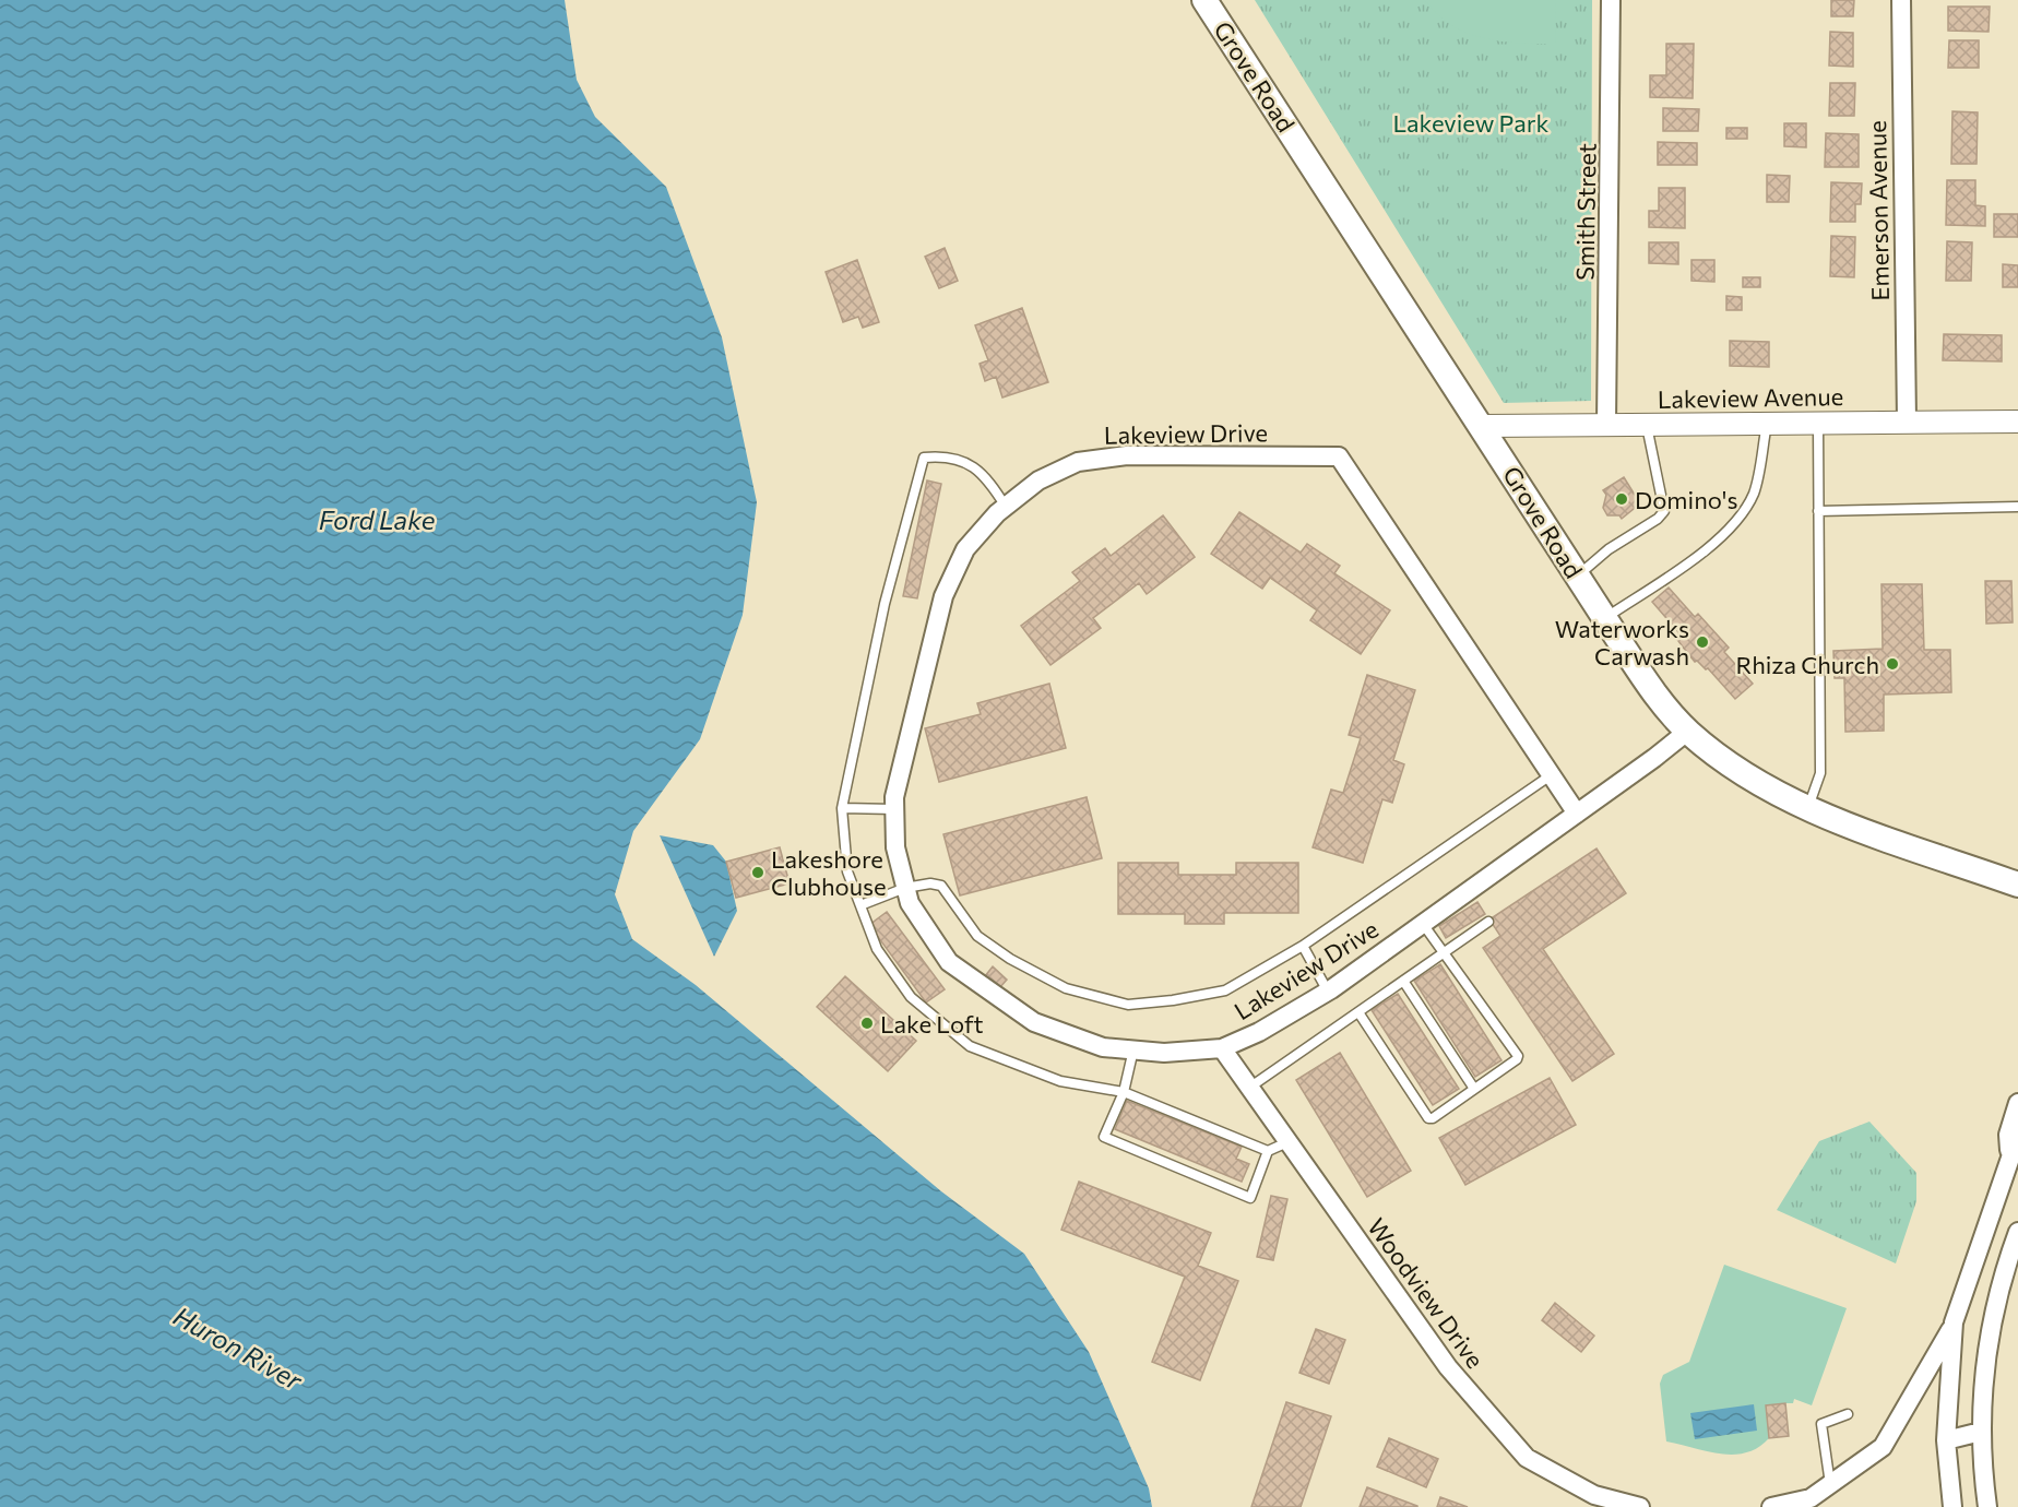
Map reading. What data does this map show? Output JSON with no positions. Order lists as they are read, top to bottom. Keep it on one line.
{"streets":{"main road":["Grove Road"],"street":["Emerson Avenue","Smith Street","Lakeview Avenue","Lakeview Drive","Woodview Drive"]},"crossings":[["Grove Road","Lakeview Avenue"],["Emerson Avenue","Lakeview Avenue"],["Smith Street","Lakeview Avenue"],["Lakeview Drive","Woodview Drive"]],"water":["Ford Lake","Huron River"],"parks":["Lakeview Park"],"places":["Domino's","Waterworks Carwash","Rhiza Church","Lakeshore Clubhouse","Lake Loft"]}
